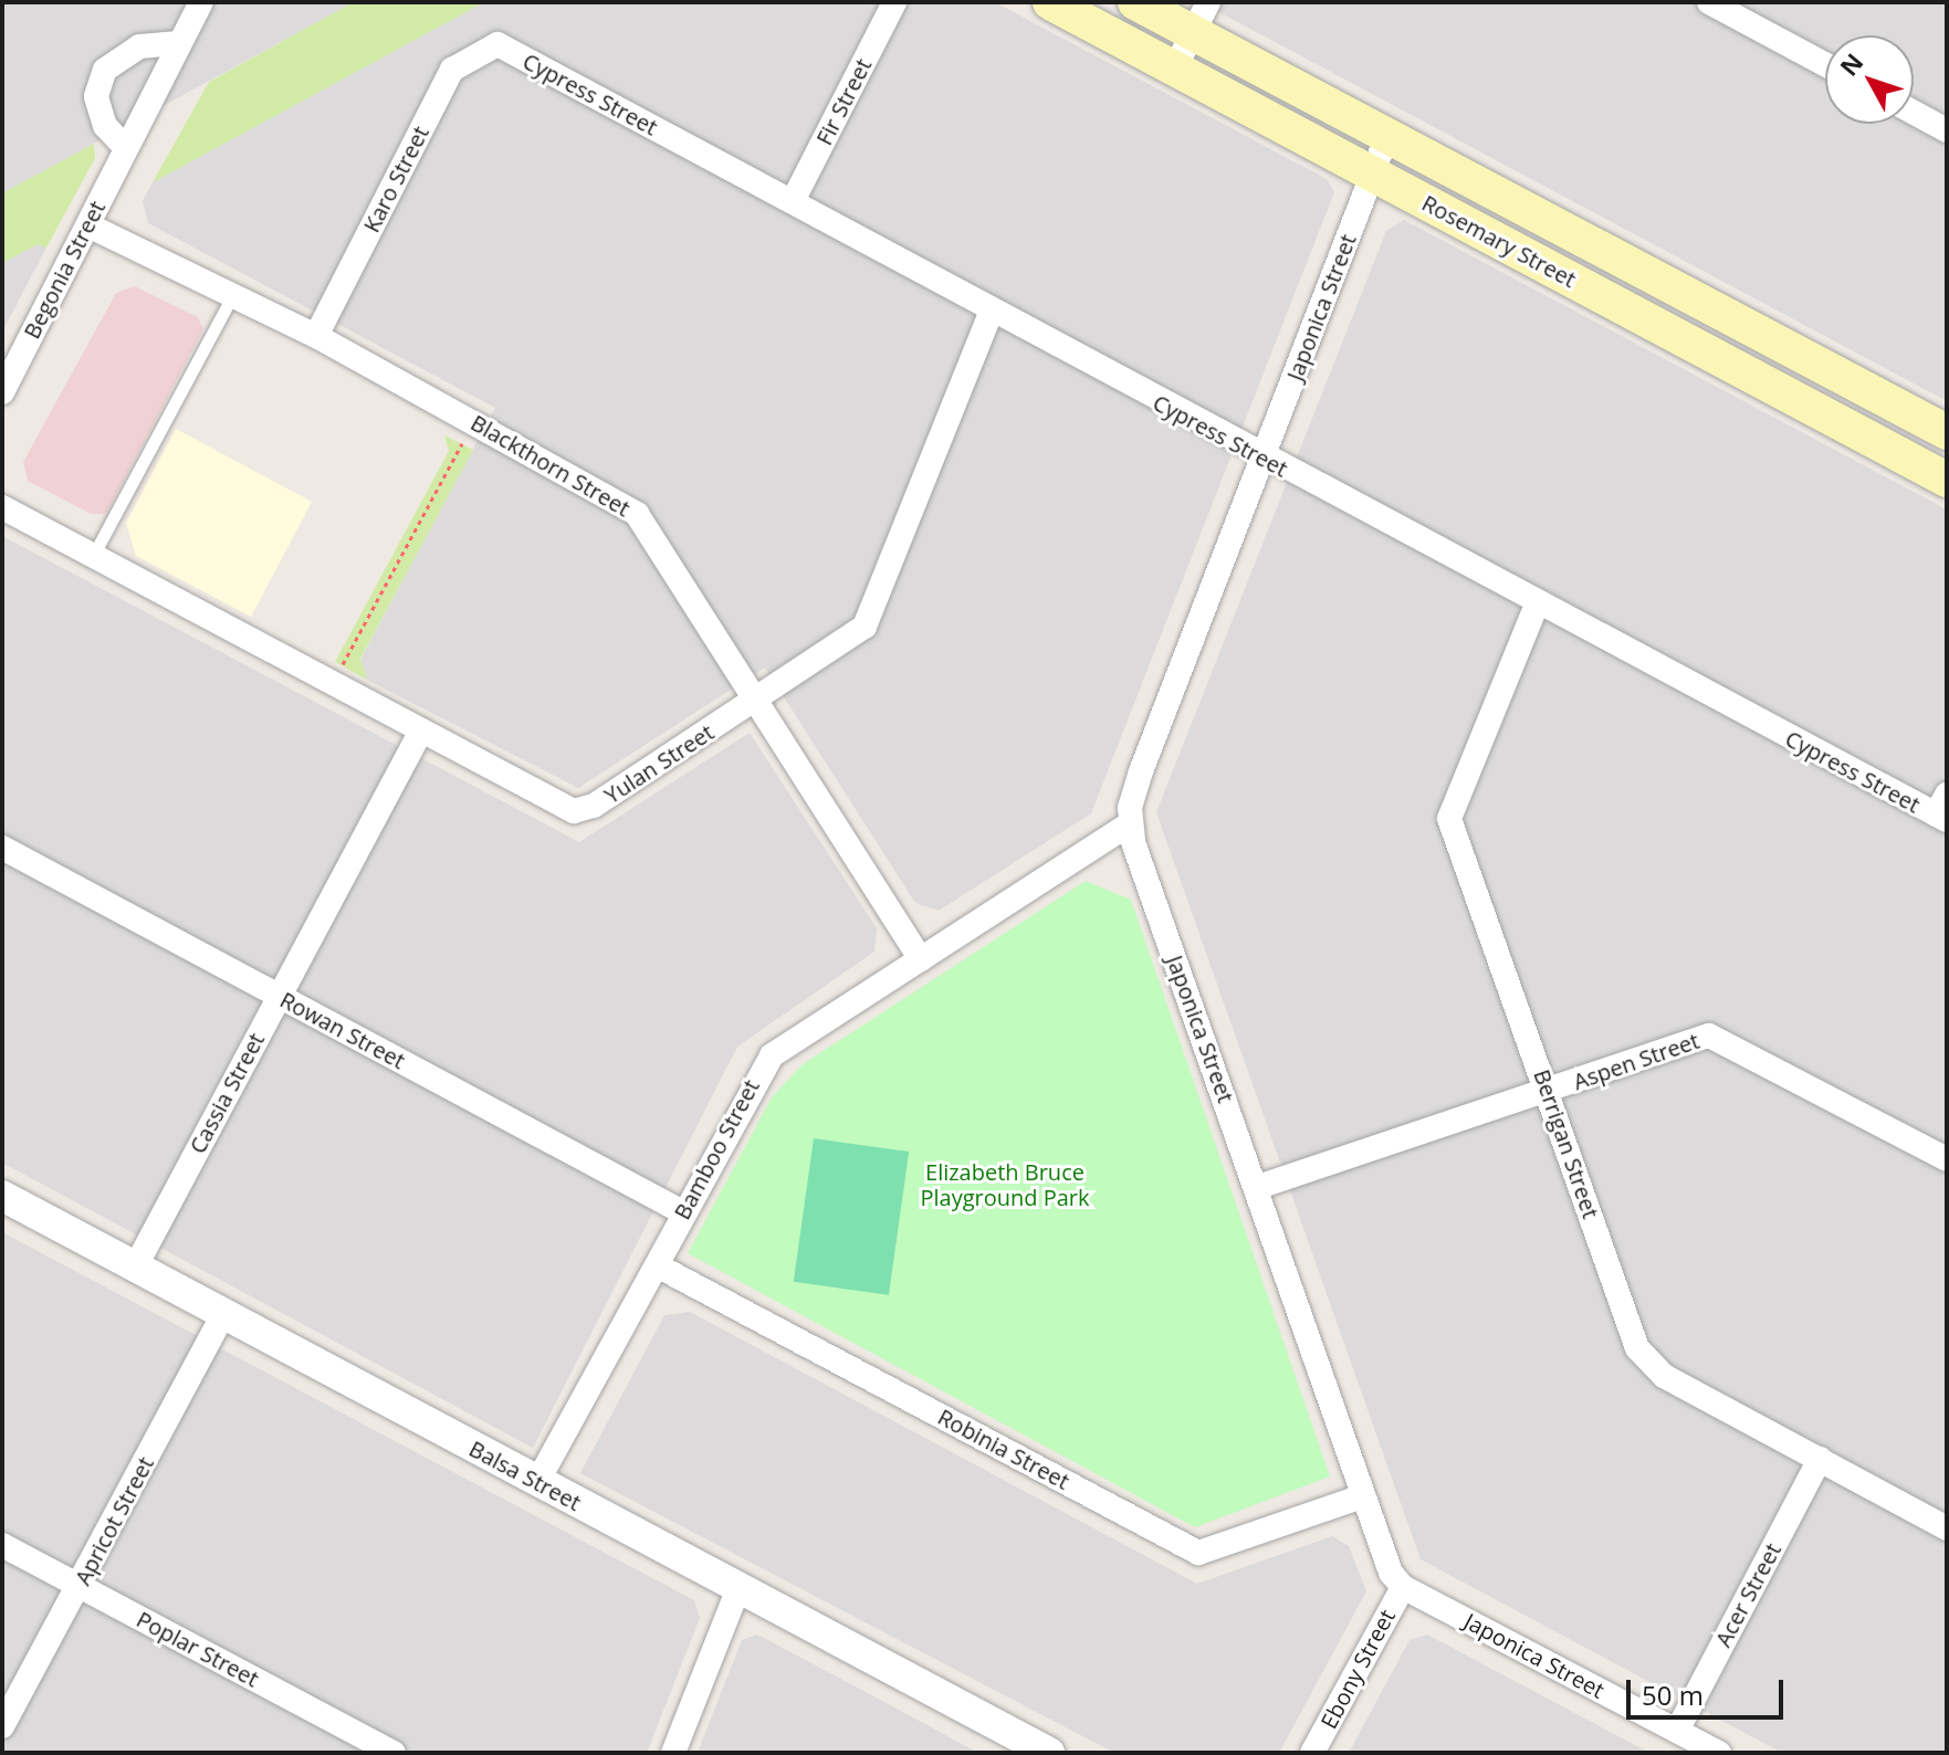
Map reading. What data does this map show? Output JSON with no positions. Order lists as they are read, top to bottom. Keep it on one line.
{"streets":{"main road":["Rosemary Street"],"street":["Cypress Street","Fir Street","Karo Street","Begonia Street","Japonica Street","Blackthorn Street","Yulan Street","Rowan Street","Aspen Street","Cassia Street","Berrigan Street","Bamboo Street","Robinia Street","Balsa Street","Apricot Street","Acer Street","Poplar Street","Ebony Street"]},"crossings":[["Cypress Street","Fir Street"],["Cypress Street","Karo Street"],["Cypress Street","Japonica Street"],["Cypress Street","Yulan Street"],["Cypress Street","Berrigan Street"],["Karo Street","Blackthorn Street"],["Rosemary Street","Japonica Street"],["Begonia Street","Blackthorn Street"],["Japonica Street","Aspen Street"],["Japonica Street","Bamboo Street"],["Japonica Street","Robinia Street"],["Japonica Street","Acer Street"],["Japonica Street","Ebony Street"],["Blackthorn Street","Yulan Street"],["Blackthorn Street","Bamboo Street"],["Yulan Street","Cassia Street"],["Rowan Street","Cassia Street"],["Rowan Street","Bamboo Street"],["Aspen Street","Berrigan Street"],["Cassia Street","Balsa Street"],["Berrigan Street","Acer Street"],["Bamboo Street","Robinia Street"],["Bamboo Street","Balsa Street"],["Balsa Street","Apricot Street"],["Apricot Street","Poplar Street"]],"parks":["Elizabeth Bruce Playground Park"],"scale_bar":"50 m","north":"top left"}
